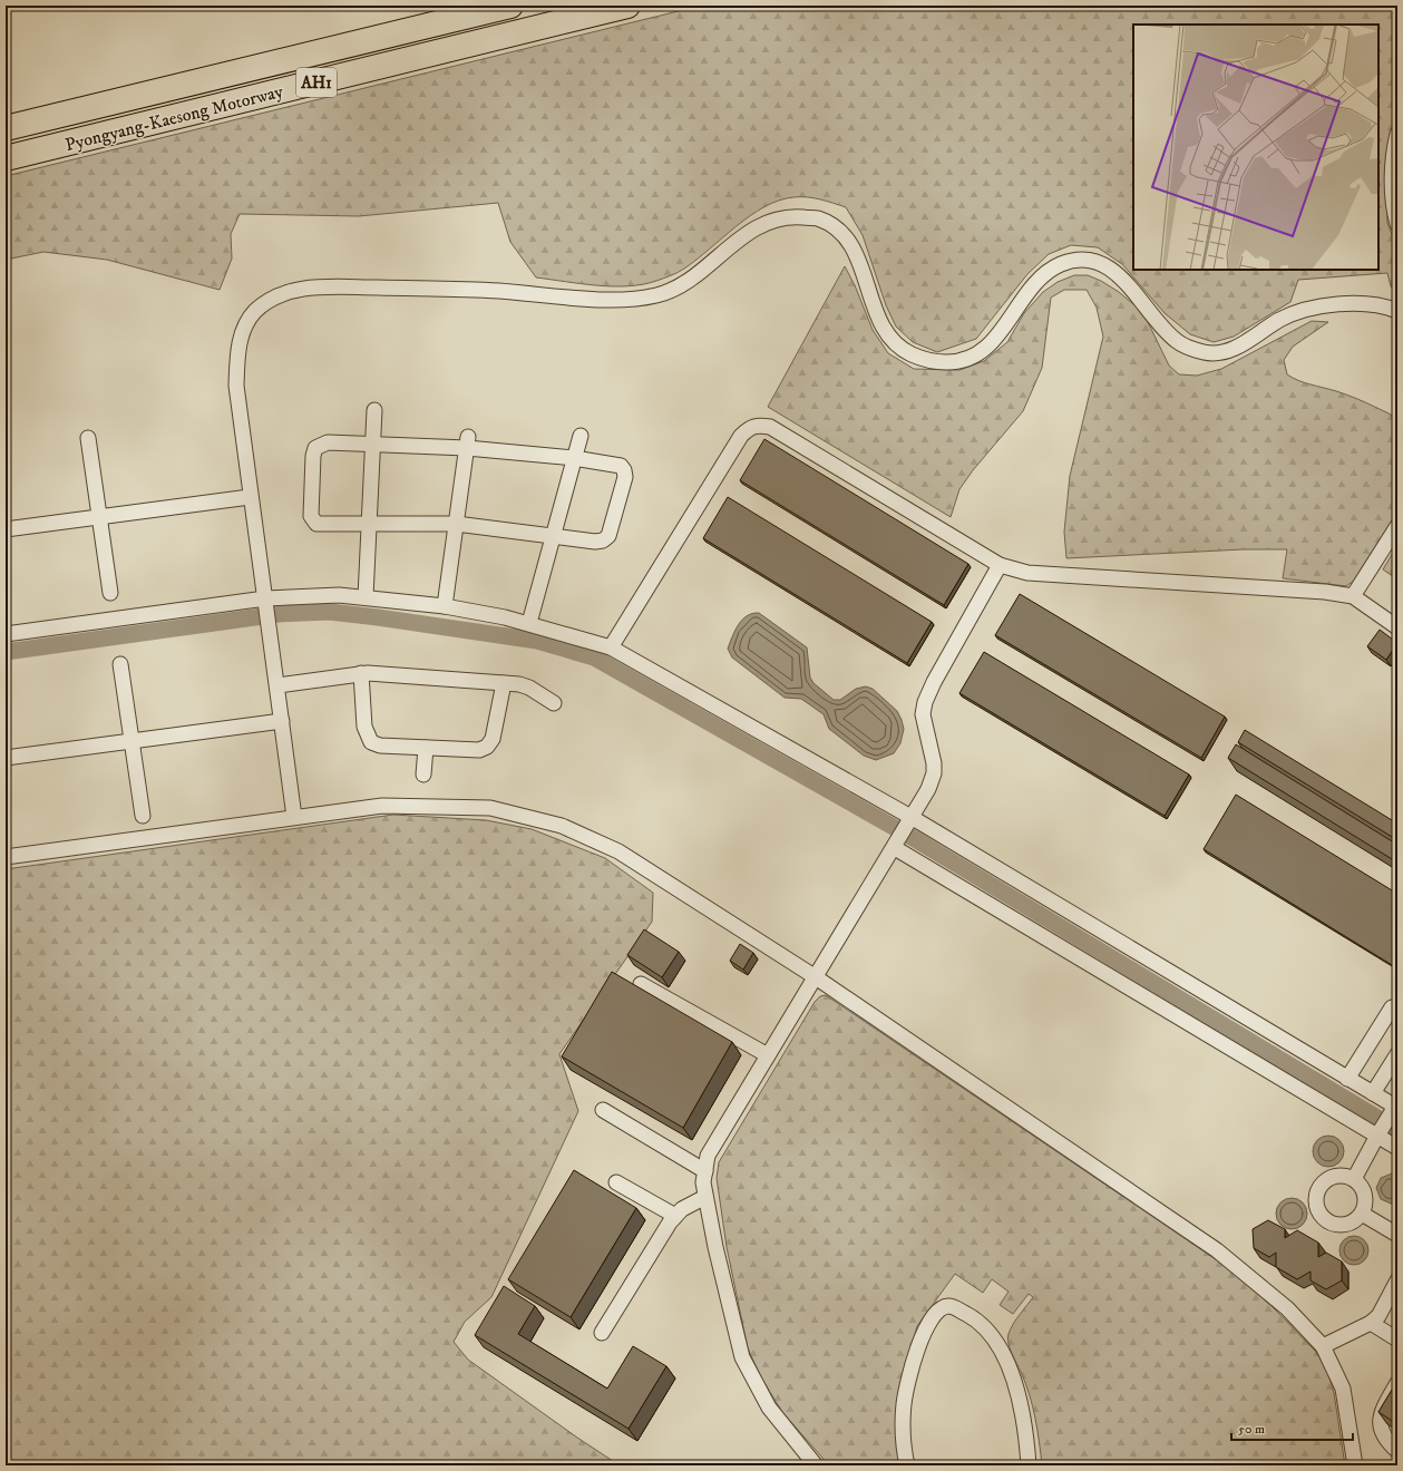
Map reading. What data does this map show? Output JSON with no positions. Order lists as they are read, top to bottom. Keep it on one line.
{"streets":{"highway":["AH1","Pyongyang-Kaesong Motorway"]},"scale_bar":"50 m"}
